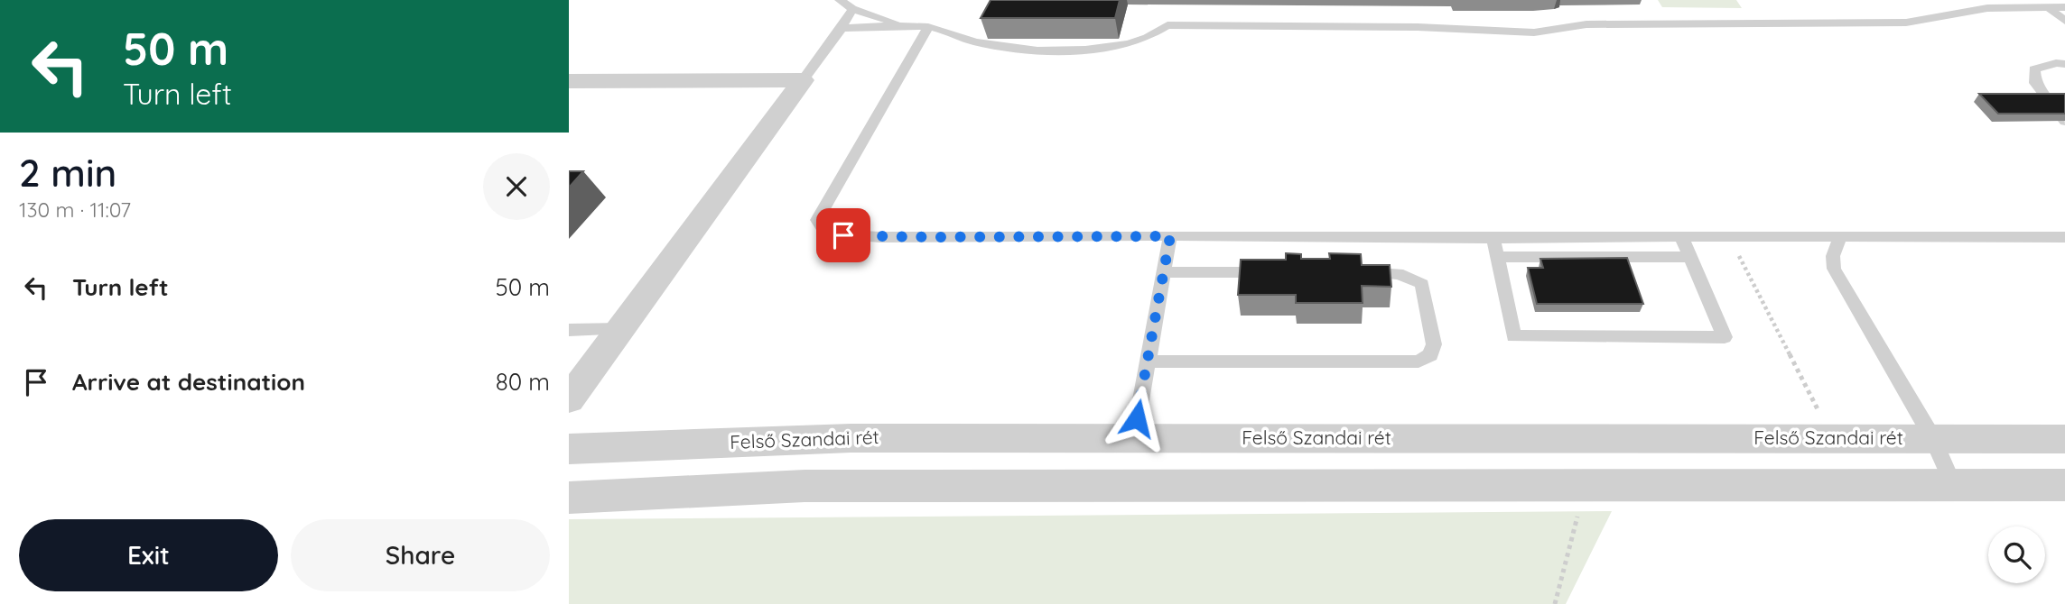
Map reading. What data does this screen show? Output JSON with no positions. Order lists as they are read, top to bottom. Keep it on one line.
{"streets":{"street":["Felső Szandai rét"]},"page":{"turn":["50 m","Turn left"],"heading":["2 min","130 m · 11:07"],"list":[{"name":"Turn left","value":"50 m"},{"name":"Arrive at destination","value":"80 m"}],"buttons":["Exit","Share"]}}
